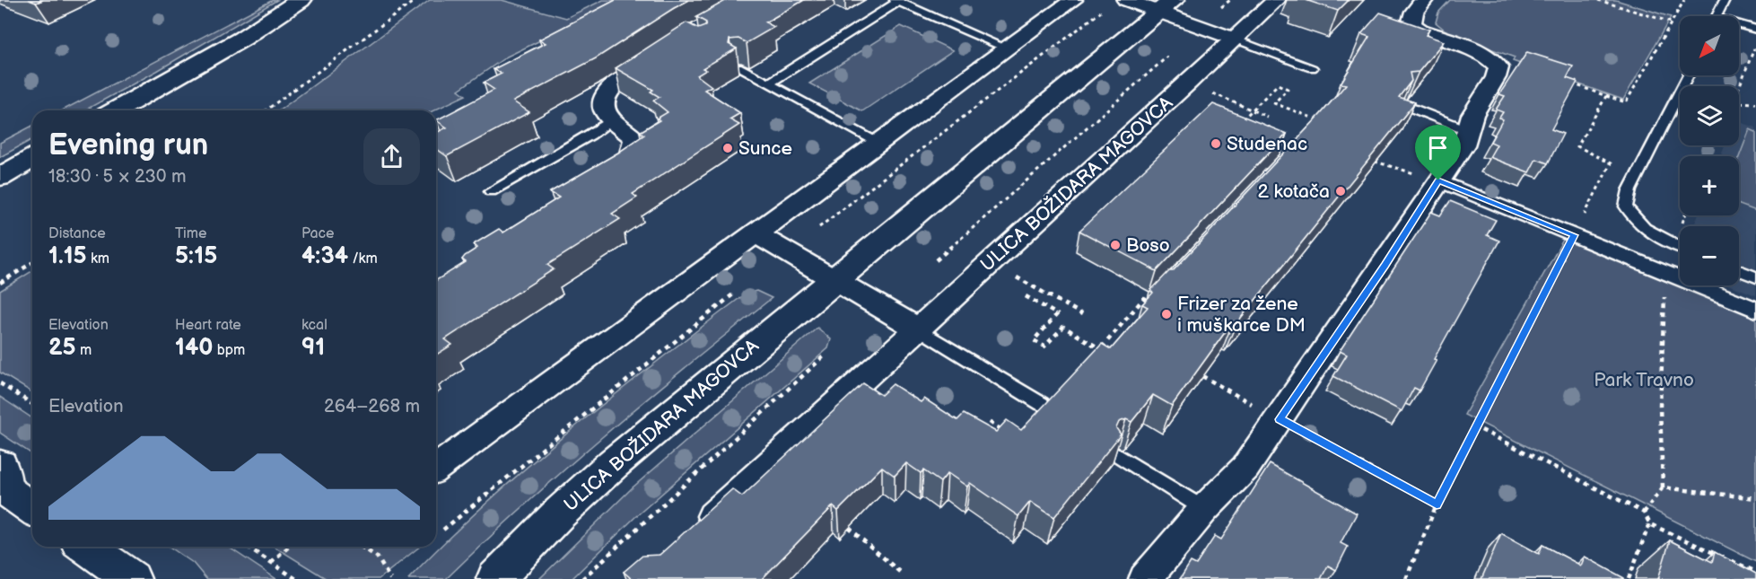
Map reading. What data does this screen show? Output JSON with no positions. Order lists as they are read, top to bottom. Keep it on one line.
{"streets":{"street":["ULICA BOŽIDARA MAGOVCA"]},"parks":["Park Travno"],"places":["Studenac","Sunce","2 kotača","Boso","Frizer za žene i muškarce DM"],"north":"bottom left","page":{"map_buttons":["+","−"],"heading":["Evening run","18:30 · 5 × 230 m"],"stats":[["Distance","1.15 km"],["Time","5:15"],["Pace","4:34 /km"],["Elevation","25 m"],["Heart rate","140 bpm"],["kcal","91"]],"chart":["Elevation","264–268 m"]}}
